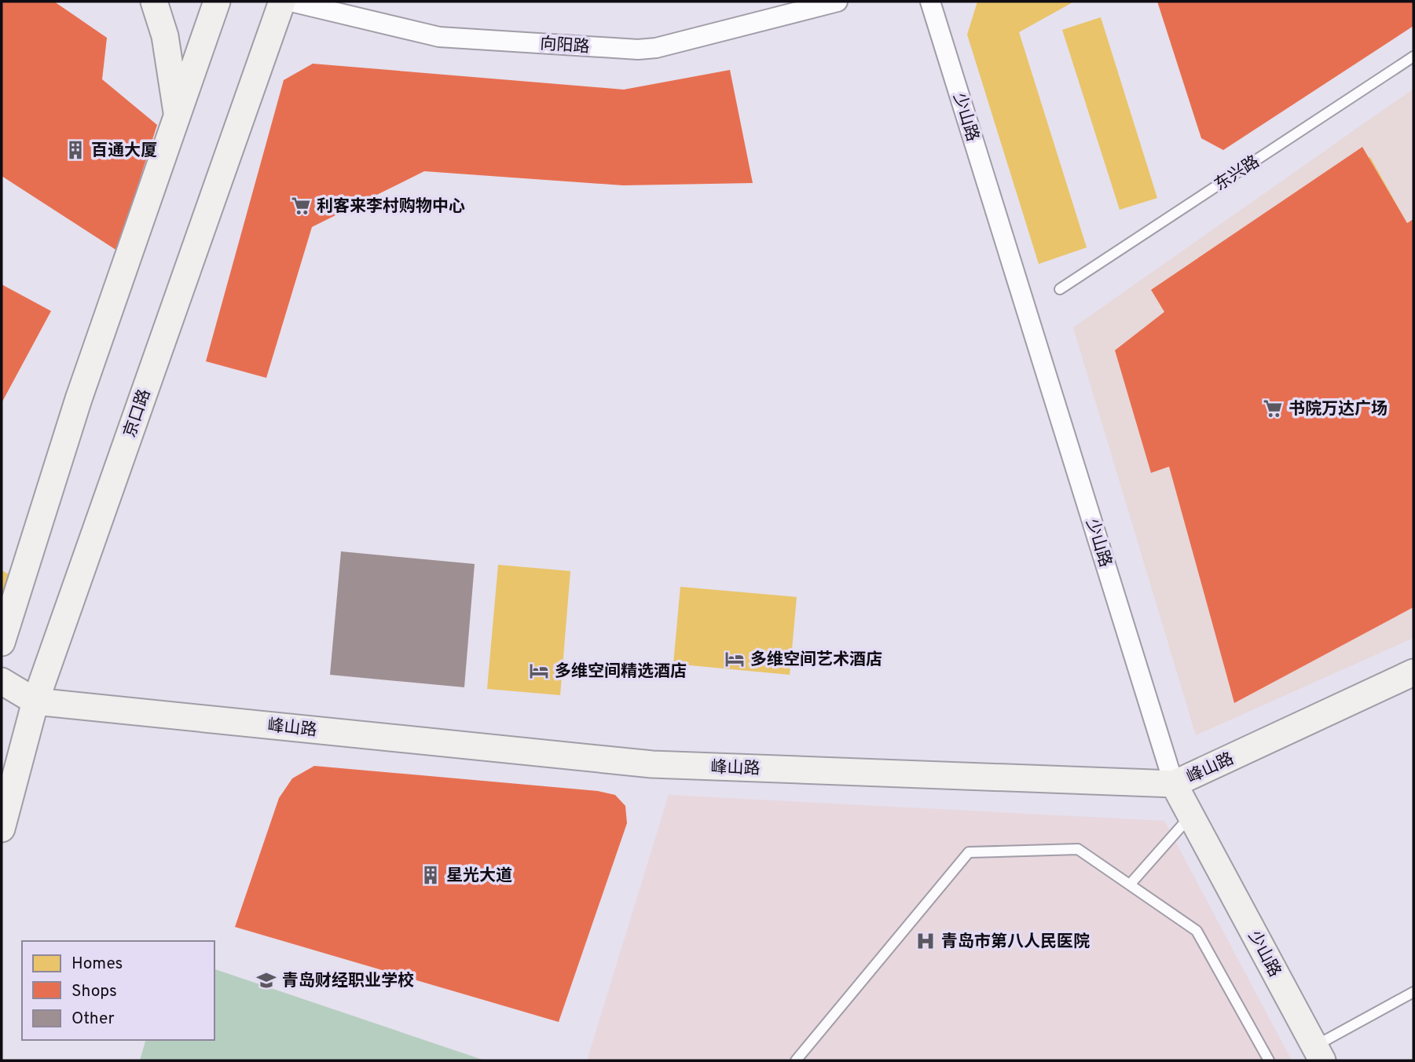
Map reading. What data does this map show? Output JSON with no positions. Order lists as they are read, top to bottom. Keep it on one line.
{"streets":{"street":["向阳路","少山路","京口路","峰山路"],"lane":["东兴路"]},"crossings":[["少山路","峰山路"],["京口路","峰山路"]],"places":{"building":["百通大厦","星光大道"],"supermarket":["利客来李村购物中心","书院万达广场"],"hotel":["多维空间艺术酒店","多维空间精选酒店"],"hospital":["青岛市第八人民医院"],"school or university":["青岛财经职业学校"]},"legend":["Homes","Shops","Other"]}
